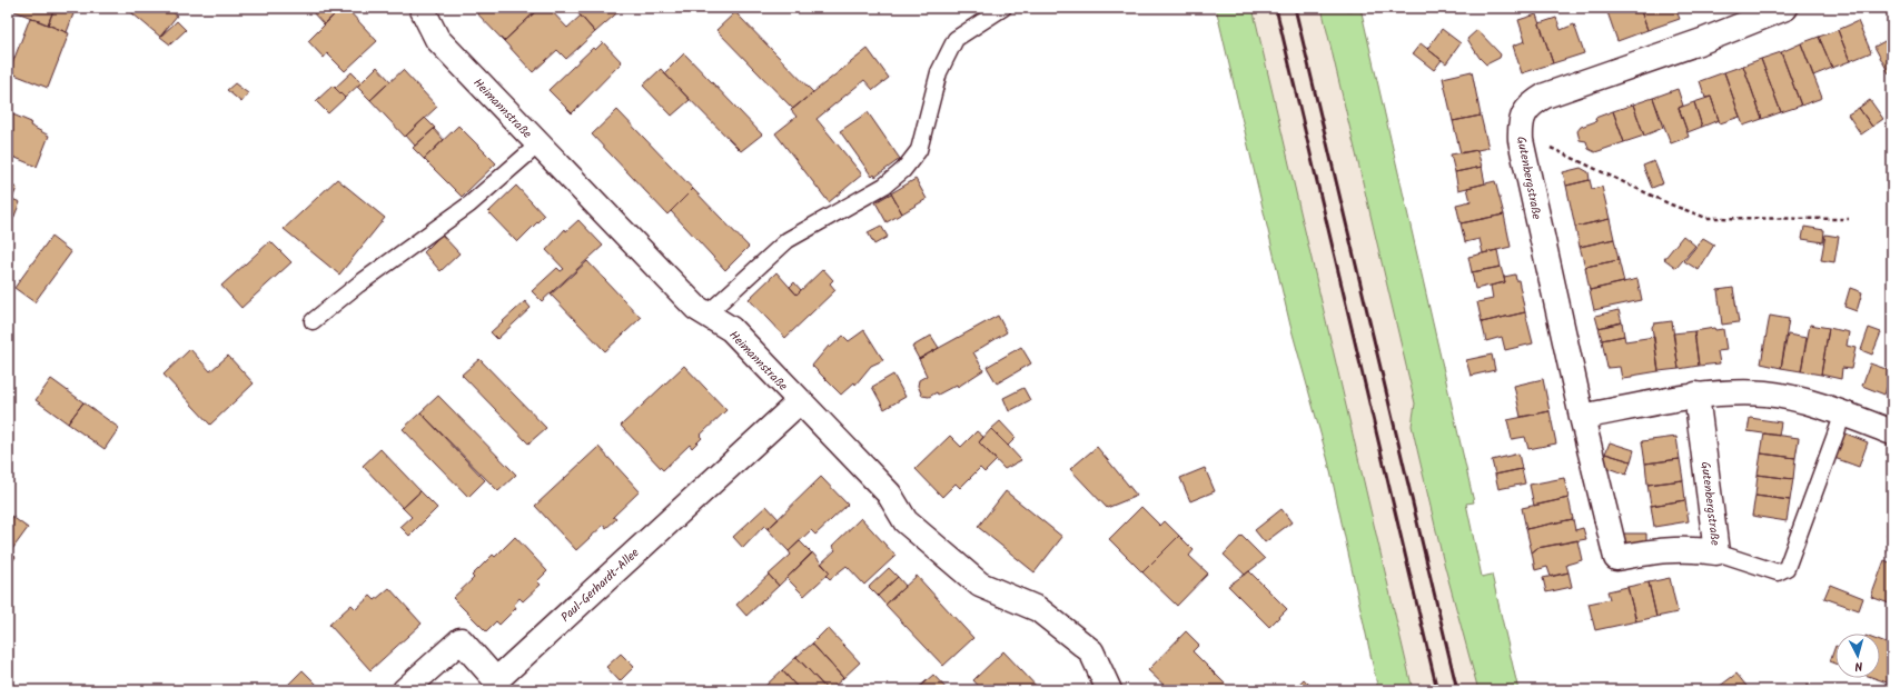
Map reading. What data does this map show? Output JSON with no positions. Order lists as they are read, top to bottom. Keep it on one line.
{"streets":{"street":["Heimannstraße","Gutenbergstraße","Paul-Gerhardt-Allee"]},"crossings":[["Heimannstraße","Paul-Gerhardt-Allee"]],"north":"bottom"}
